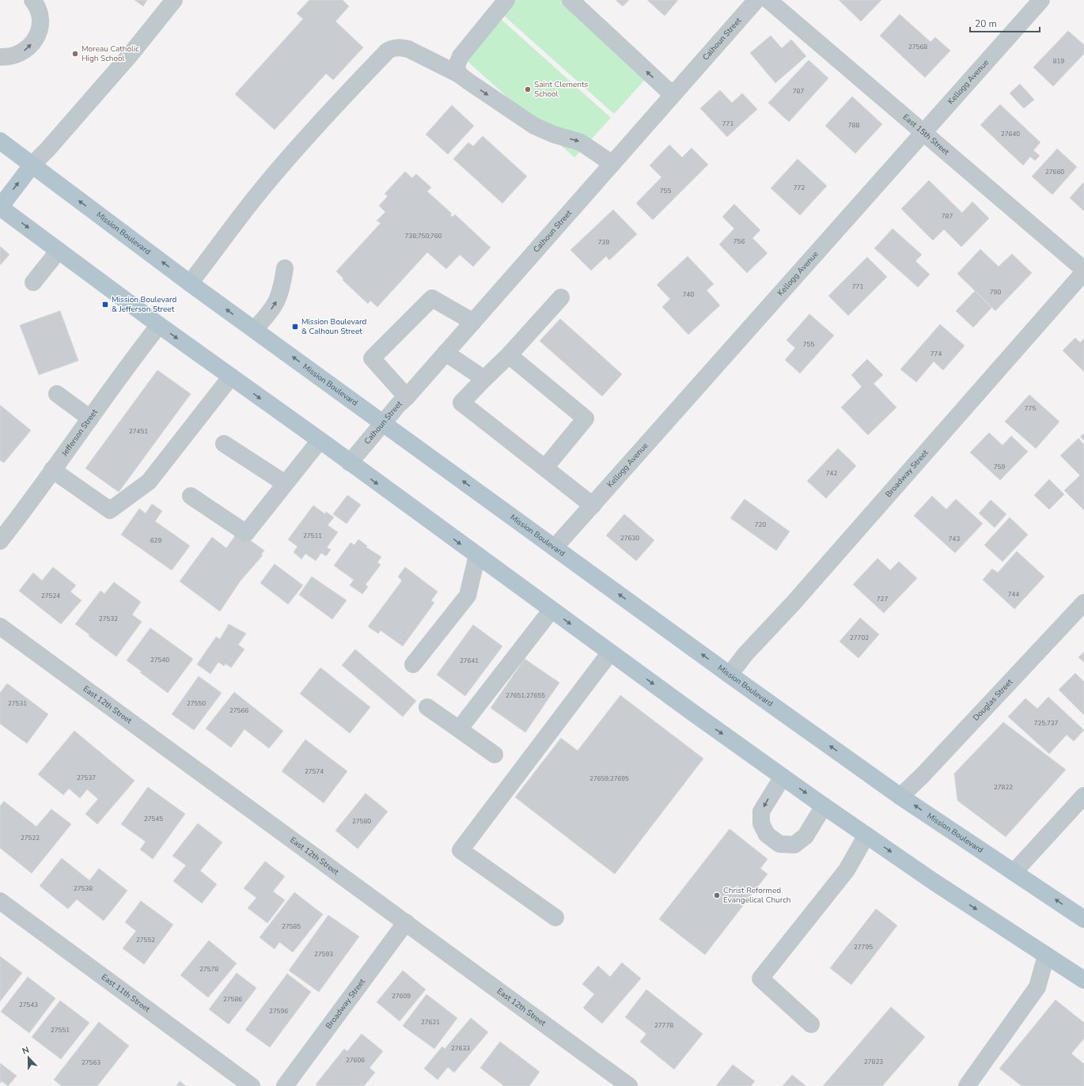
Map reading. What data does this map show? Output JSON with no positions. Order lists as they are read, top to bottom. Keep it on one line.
{"streets":{"main road":["Mission Boulevard"],"street":["Calhoun Street","Kellogg Avenue","East 15th Street","Jefferson Street","Broadway Street","Douglas Street","East 12th Street","East 11th Street"]},"crossings":[["Calhoun Street","Mission Boulevard"],["Kellogg Avenue","East 15th Street"],["Kellogg Avenue","Mission Boulevard"],["East 15th Street","Broadway Street"],["Mission Boulevard","Broadway Street"],["Mission Boulevard","Douglas Street"],["Broadway Street","East 12th Street"]],"places":{"other":["Moreau Catholic High School","Saint Clements School","Christ Reformed Evangelical Church"],"transit":["Mission Boulevard & Jefferson Street","Mission Boulevard & Calhoun Street"]},"house_numbers":["27568","819","787","771","788","27640","27660","772","755","787","738;750;760","756","739","771","790","740","755","774","775","27451","759","742","720","27511","27630","743","629","744","27524","727","27532","27702","27540","27641","27651;27655","27531","27550","27566","725;737","27574","27537","27659;27695","27822","27545","27580","27522","27538","27585","27552","27795","27593","27578","27609","27586","27543","27596","27621","27778","27551","27633","27606","27823","27563"],"scale_bar":"20 m","north":"top"}
